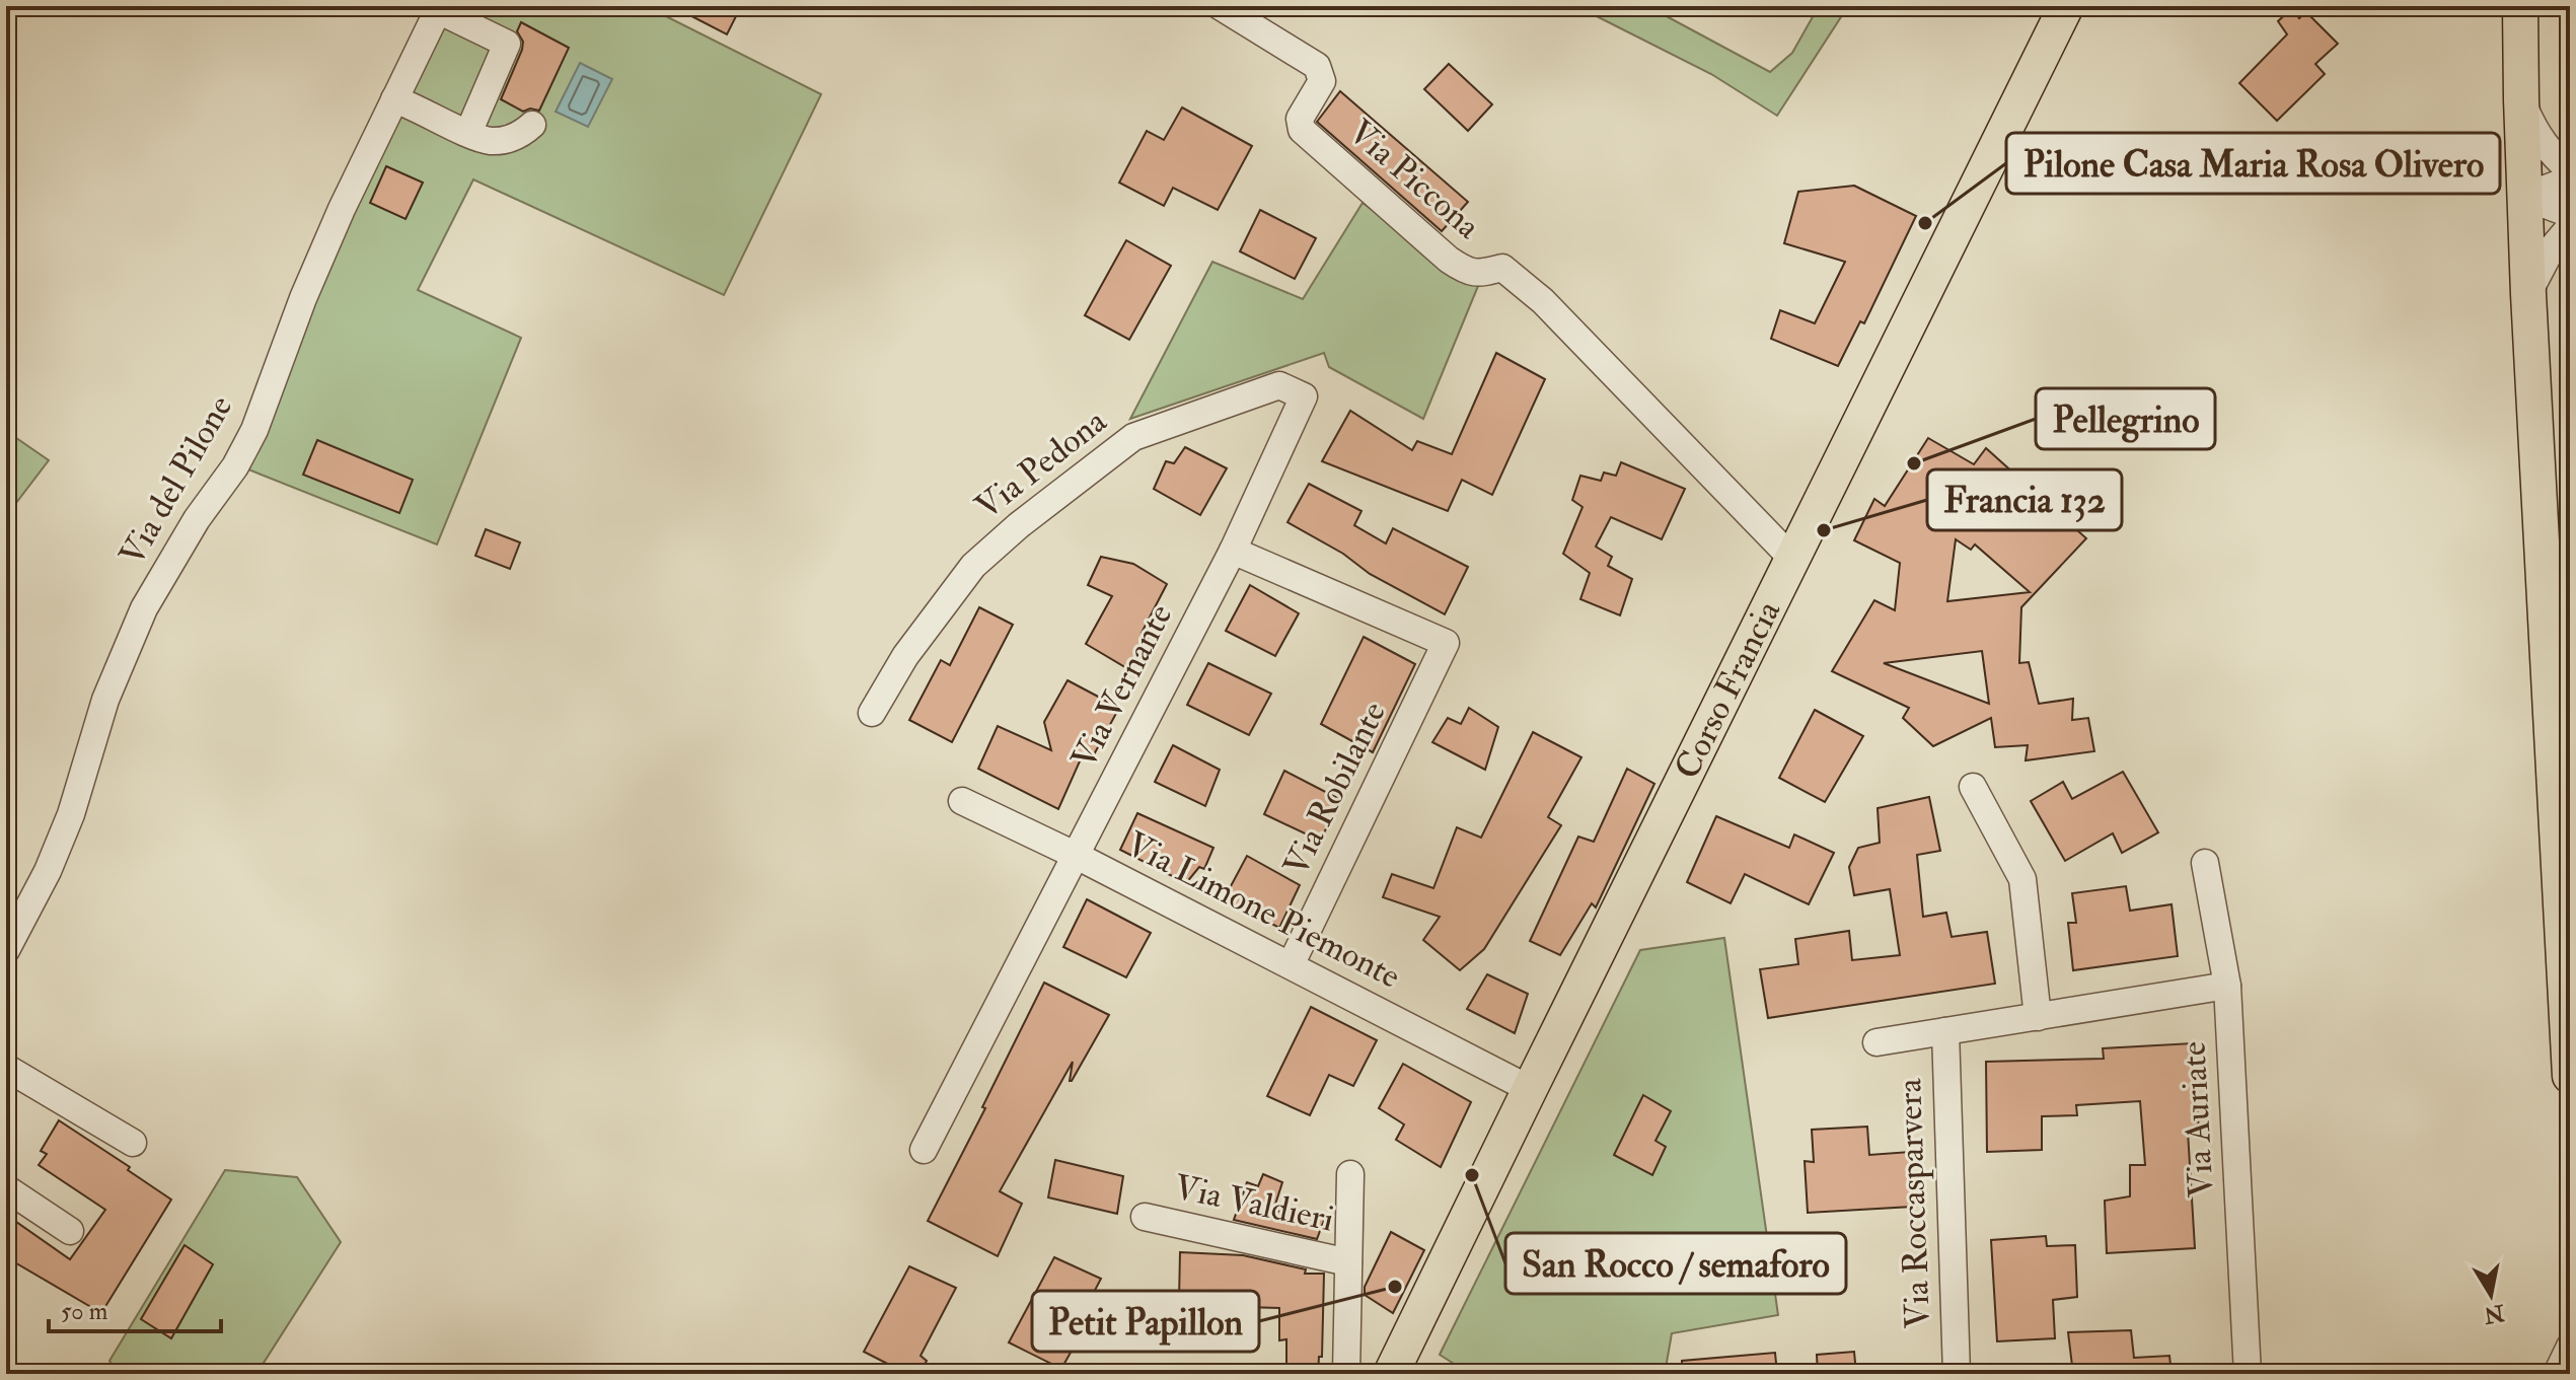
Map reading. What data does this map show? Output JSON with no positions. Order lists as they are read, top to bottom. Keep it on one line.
{"streets":{"main road":["Corso Francia"],"street":["Via Piccona","Via Pedona","Via del Pilone","Via Vernante","Via Robilante","Via Limone Piemonte","Via Auriate","Via Valdieri","Via Roccasparvera"]},"crossings":[["Via Piccona","Corso Francia"],["Via Pedona","Via Vernante"],["Via Pedona","Via Robilante"],["Via Vernante","Via Robilante"],["Via Vernante","Via Limone Piemonte"],["Corso Francia","Via Limone Piemonte"],["Via Robilante","Via Limone Piemonte"]],"places":["Pilone Casa Maria Rosa Olivero","Pellegrino","Francia 132","San Rocco / semaforo","Petit Papillon"],"scale_bar":"50 m","north":"bottom"}
